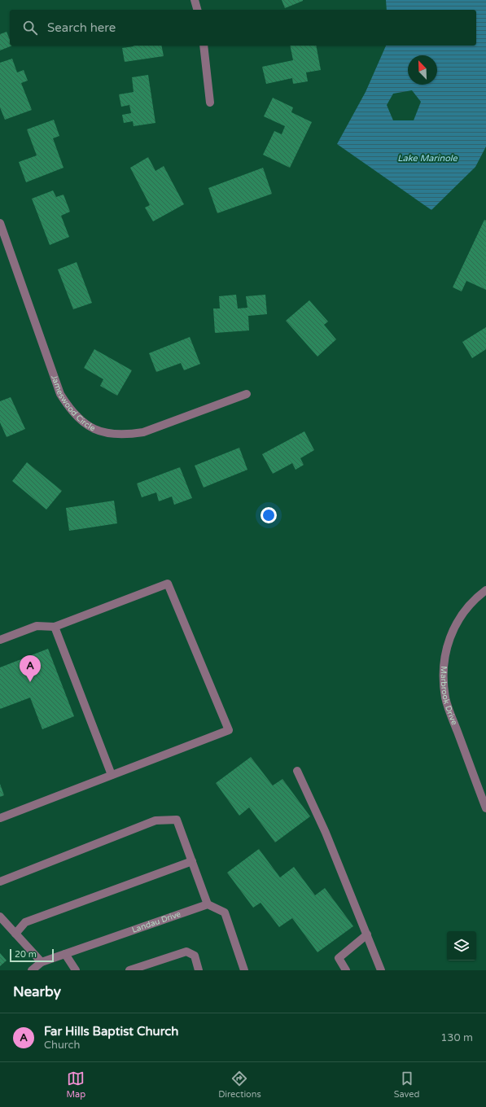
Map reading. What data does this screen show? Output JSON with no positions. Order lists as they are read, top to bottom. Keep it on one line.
{"streets":{"street":["Jameswood Circle","Marbrook Drive","Landau Drive"]},"water":["Lake Marinole"],"scale_bar":"20 m","north":"top left","page":{"search":"Search here","pins":"A","scale":"20 m","heading":"Nearby","list":[{"mark":"A","name":"Far Hills Baptist Church","note":"Church","value":"130 m"}],"nav":["Map","Directions","Saved"]}}
